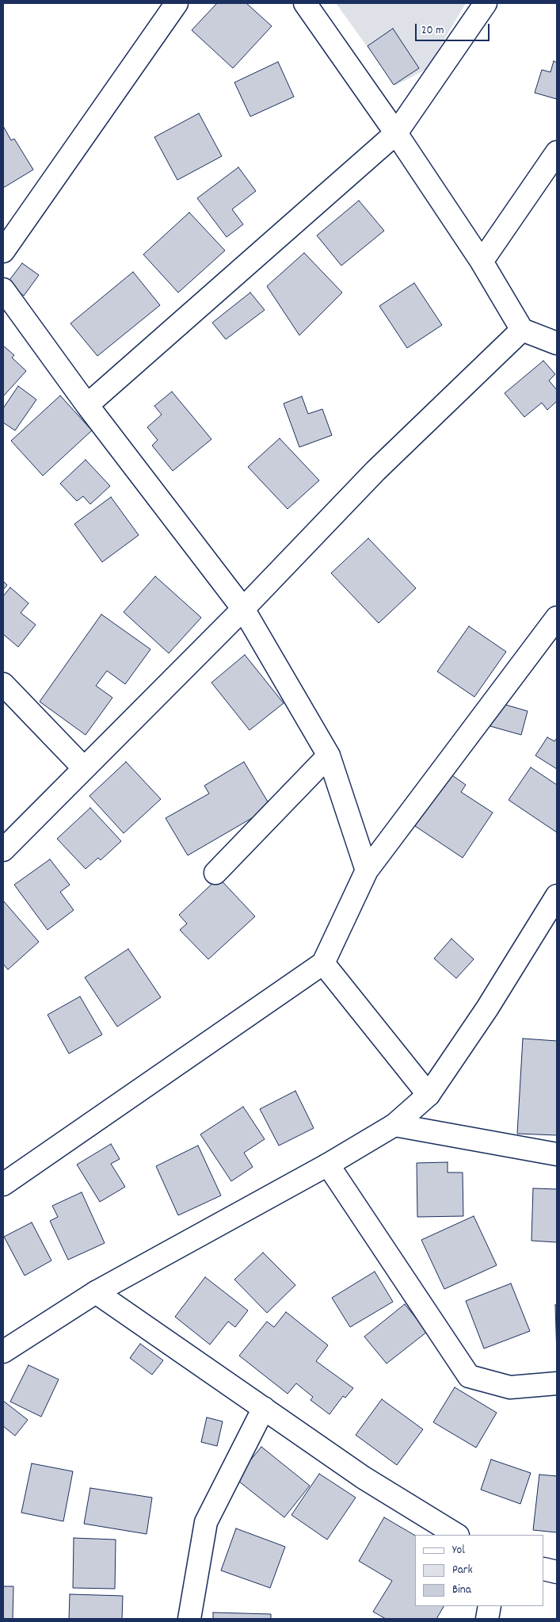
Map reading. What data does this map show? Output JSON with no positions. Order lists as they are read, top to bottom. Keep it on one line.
{"legend":["Yol","Park","Bina"],"scale_bar":"20 m"}
